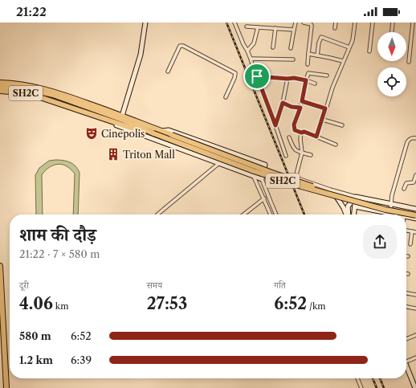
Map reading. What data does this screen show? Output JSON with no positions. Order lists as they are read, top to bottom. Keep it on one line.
{"streets":{"main road":["SH2C"]},"places":{"theatre":["Cinepolis"],"building":["Triton Mall"]},"north":"bottom","page":{"status":"21:22","heading":["शाम की दौड़","21:22 · 7 × 580 m"],"stats":[["दूरी","4.06 km"],["समय","27:53"],["गति","6:52 /km"]],"list":[{"name":"580 m","note":"6:52"},{"name":"1.2 km","note":"6:39"}]}}
